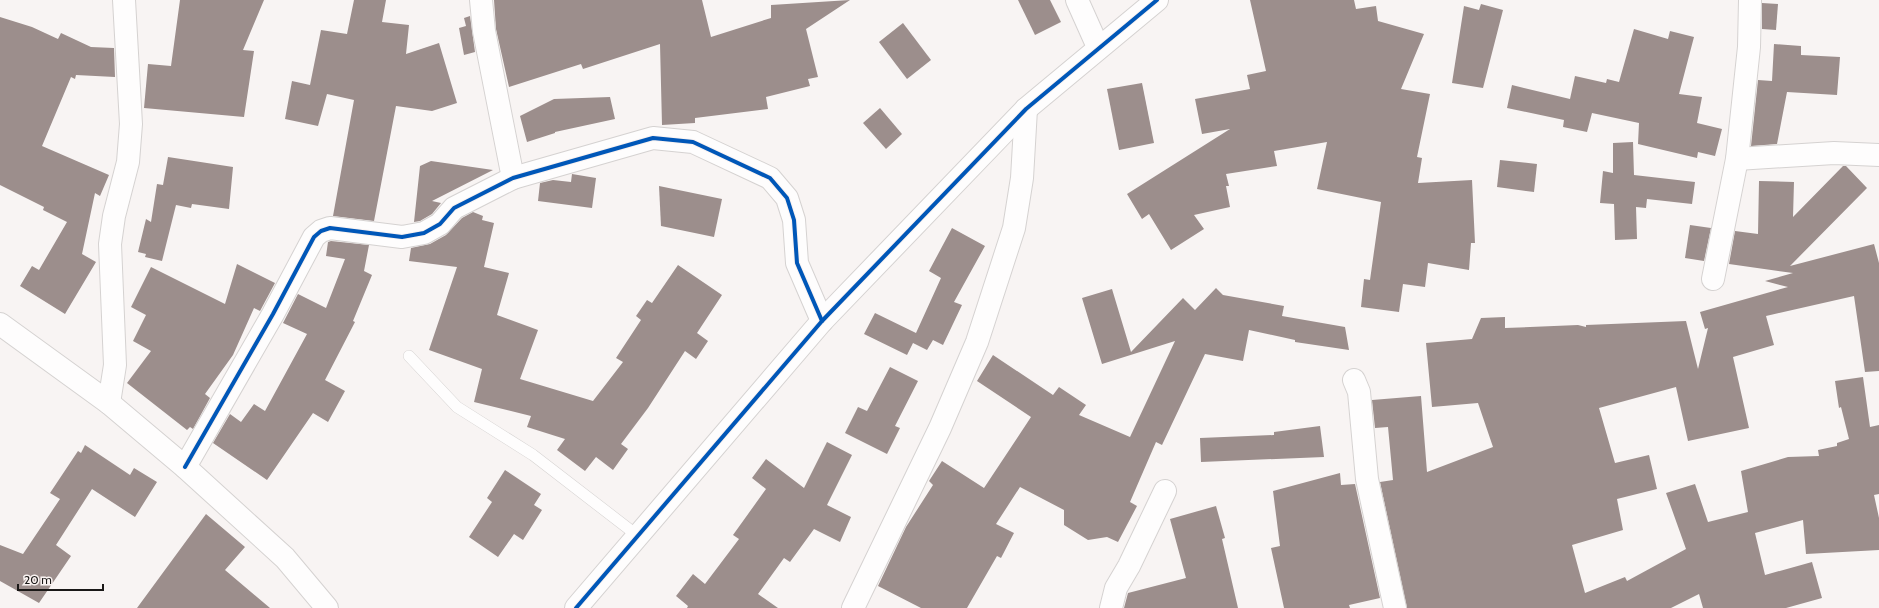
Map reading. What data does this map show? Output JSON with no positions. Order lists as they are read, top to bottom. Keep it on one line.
{"scale_bar":"20 m"}
